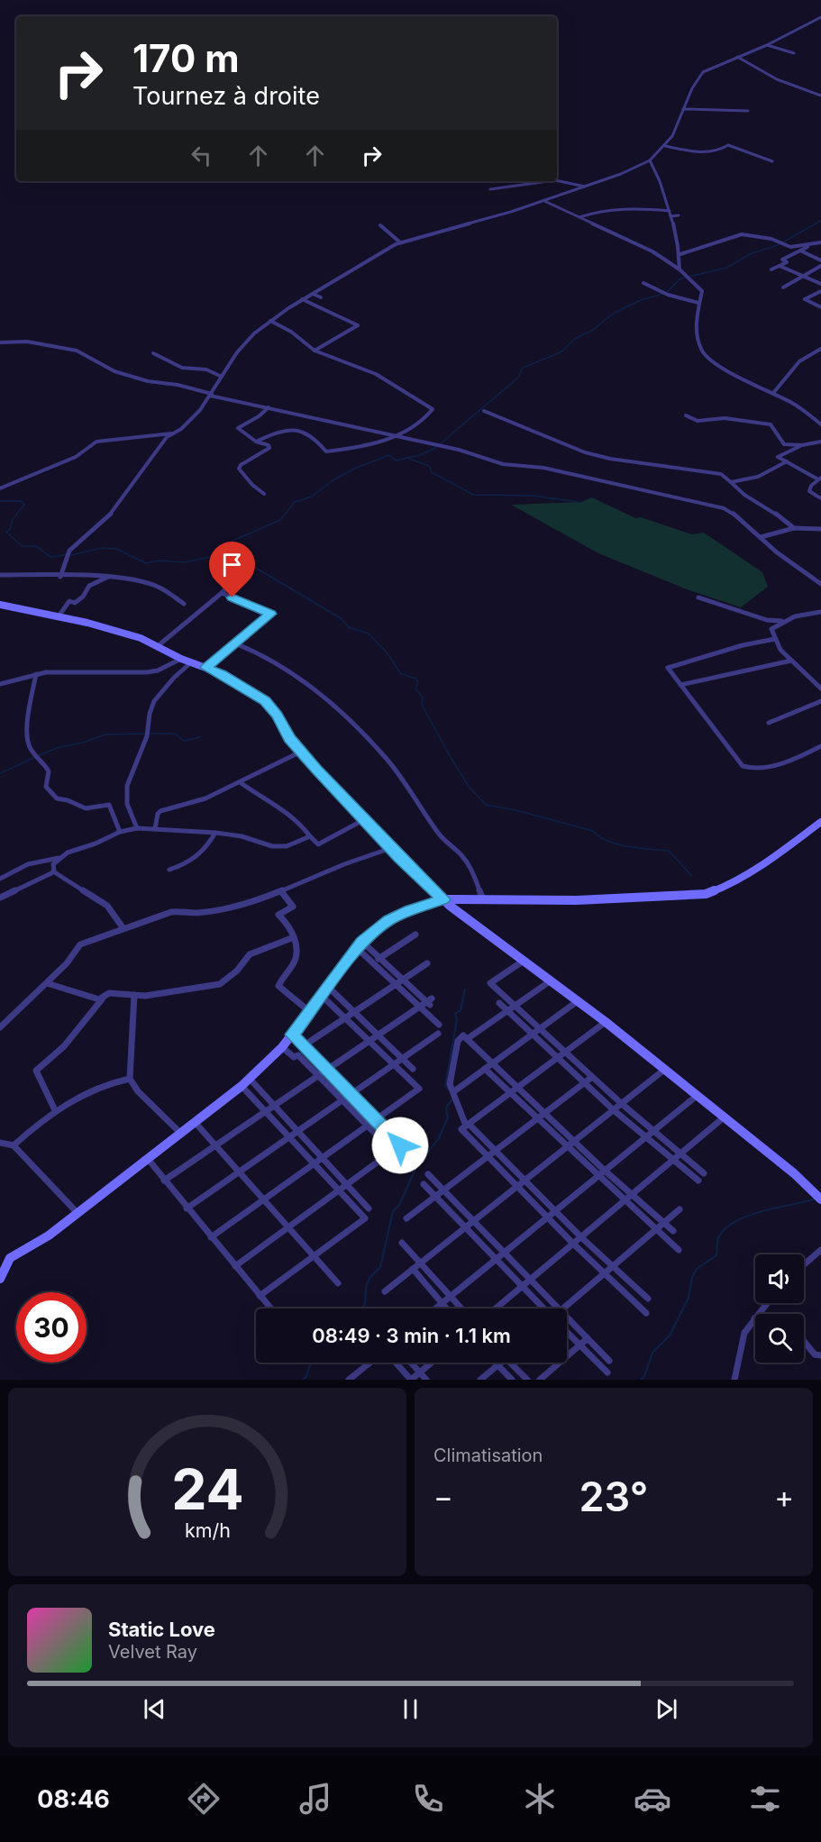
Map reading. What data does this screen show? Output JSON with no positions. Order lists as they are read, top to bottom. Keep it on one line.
{"page":{"turn":["170 m","Tournez à droite"],"limit":"30","trip":"08:49 · 3 min · 1.1 km","tile":"Climatisation","heat":["−","23°","+"],"song":["Static Love","Velvet Ray"],"tabs":"08:46","gauge":["24","km/h"]}}
